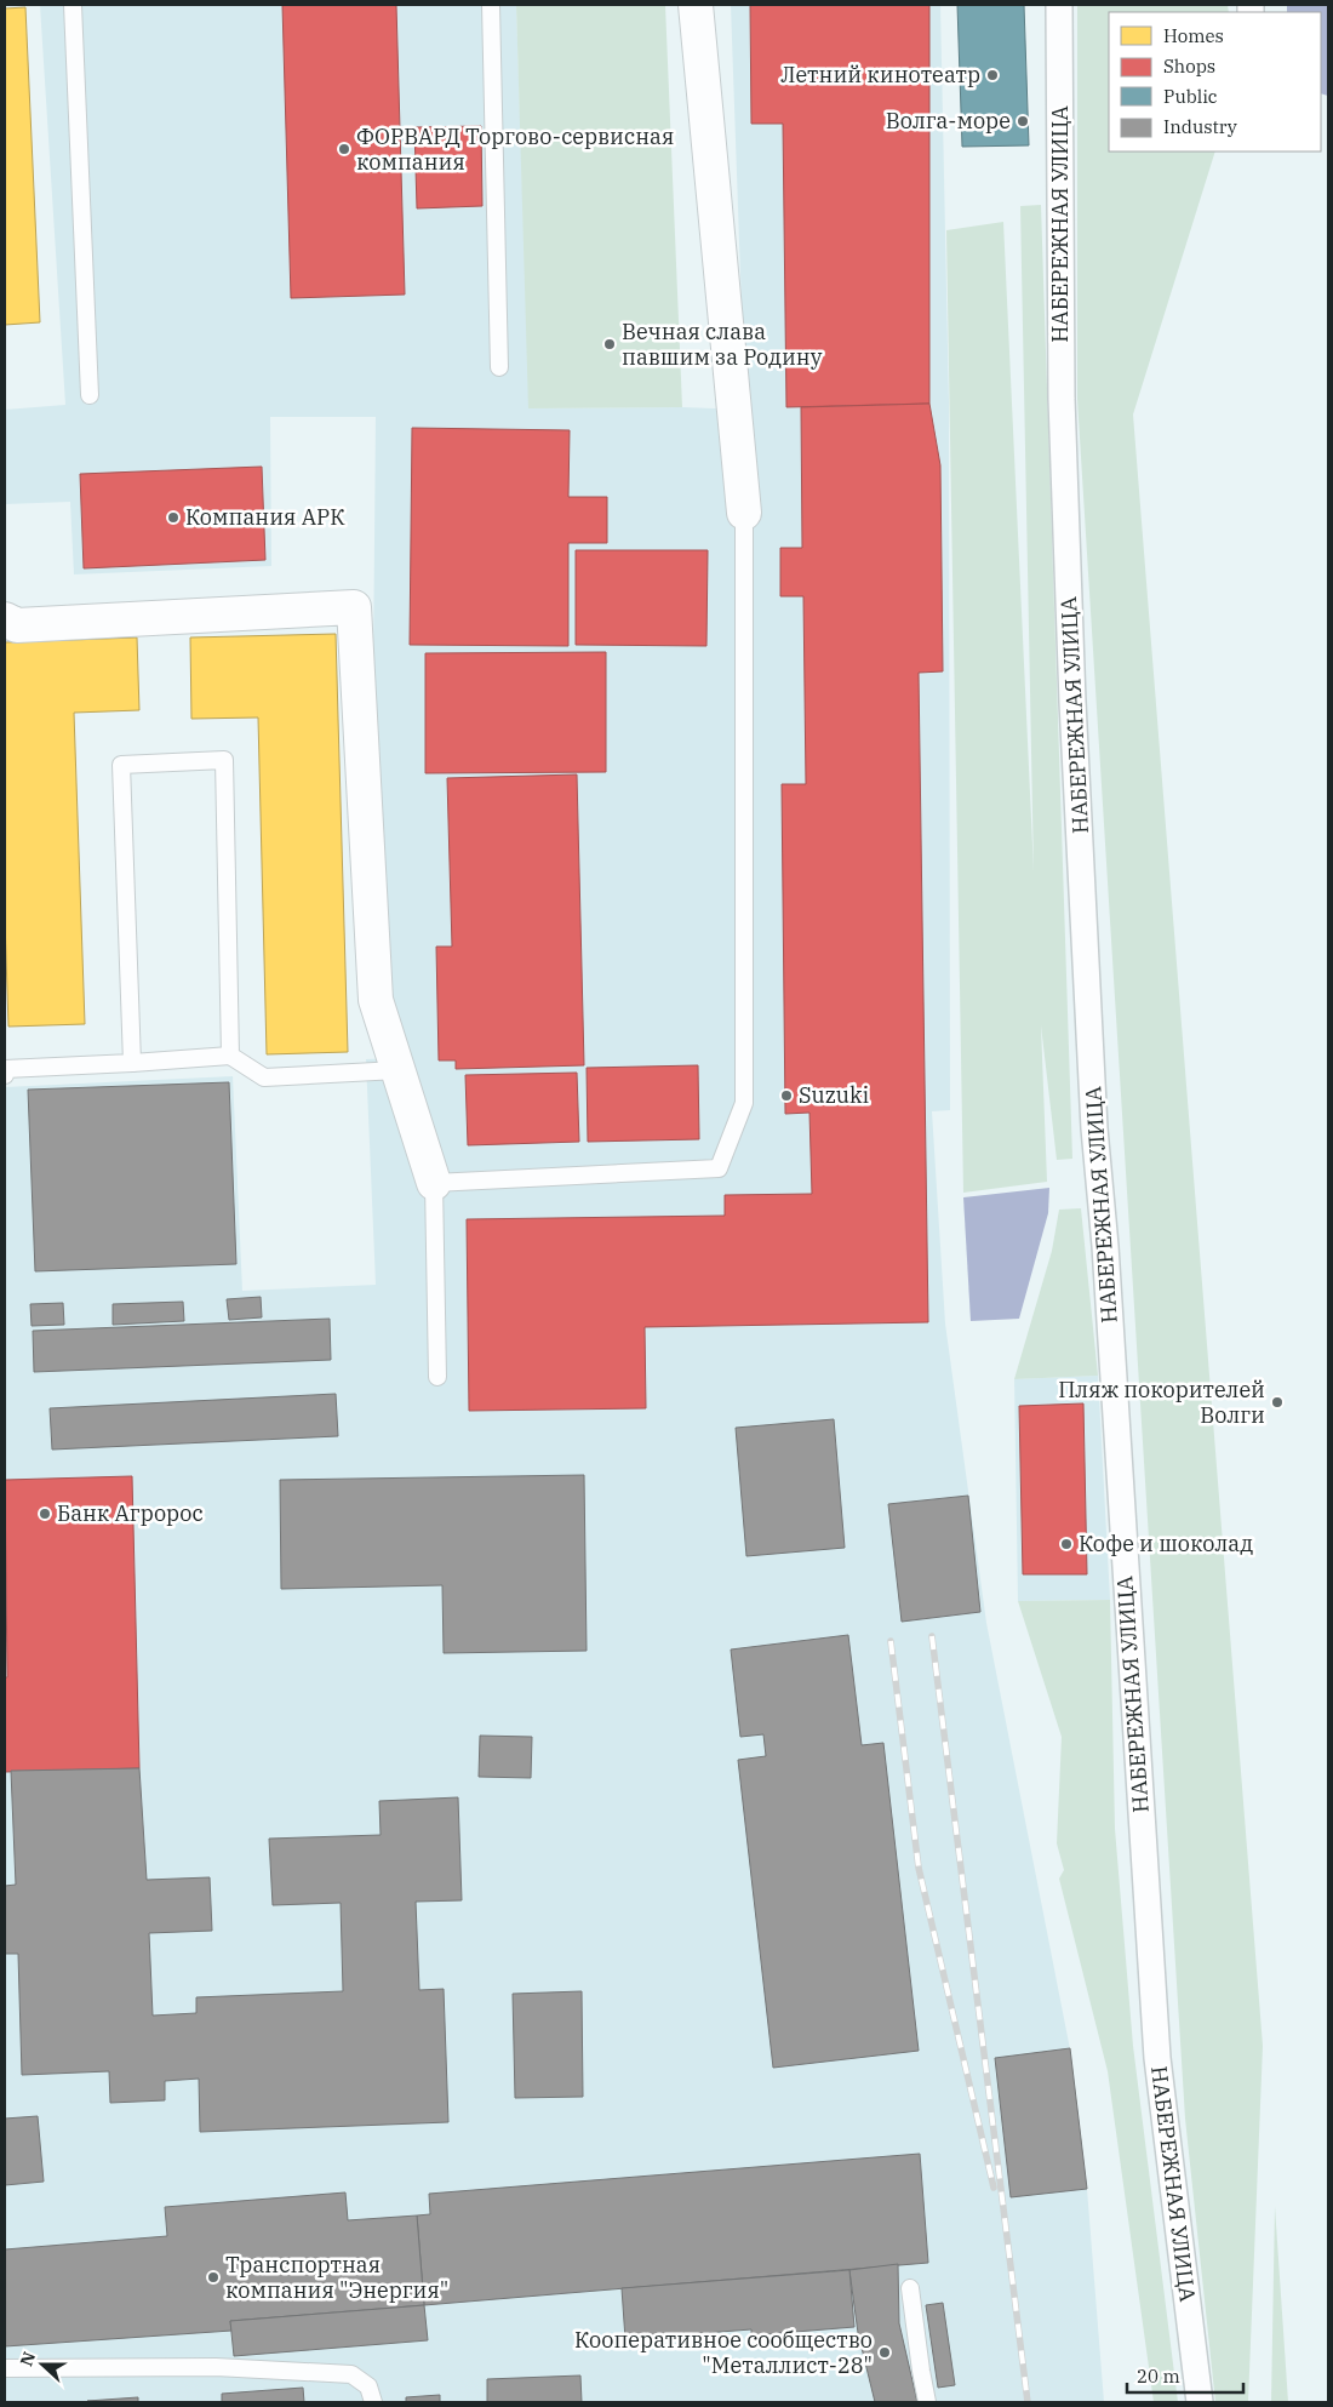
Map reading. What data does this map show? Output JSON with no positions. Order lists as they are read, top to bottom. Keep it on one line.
{"streets":{"street":["НАБЕРЕЖНАЯ УЛИЦА"]},"places":["Летний кинотеатр","Волга-море","ФОРВАРД Торгово-сервисная компания","Вечная слава павшим за Родину","Компания АРК","Suzuki","Пляж покорителей Волги","Банк Агророс","Кофе и шоколад","Транспортная компания \"Энергия\"","Кооперативное сообщество \"Металлист-28\""],"legend":["Homes","Shops","Public","Industry"],"scale_bar":"20 m","north":"left"}
